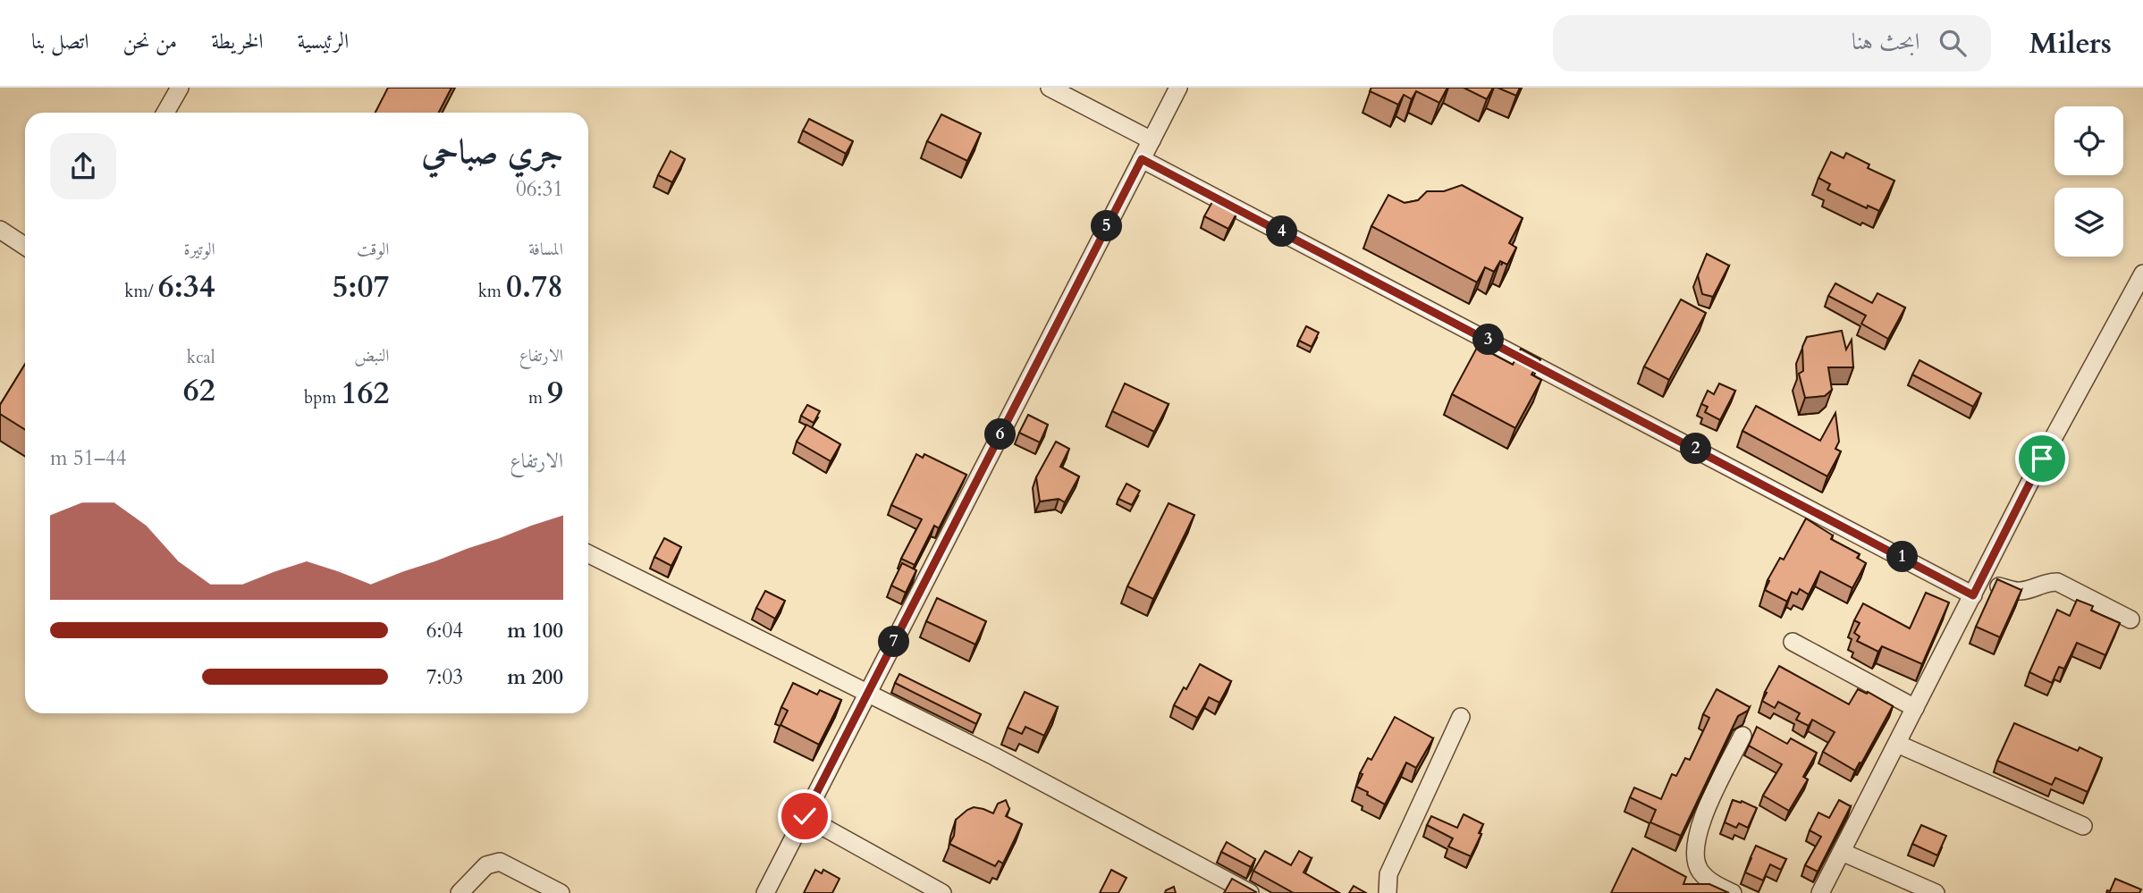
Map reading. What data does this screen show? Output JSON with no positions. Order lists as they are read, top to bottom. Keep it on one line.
{"page":{"header":"Milers","search":"ابحث هنا","nav":["الرئيسية","الخريطة","من نحن","اتصل بنا"],"heading":["جري صباحي","06:31"],"pins":["5","4","3","6","2","1","7"],"stats":[["المسافة","0.78 km"],["الوقت","5:07"],["الوتيرة","6:34 /km"],["الارتفاع","9 m"],["النبض","162 bpm"],["kcal","62"]],"chart":["الارتفاع","44–51 m"],"list":[{"name":"100 m","note":"6:04"},{"name":"200 m","note":"7:03"}]}}
